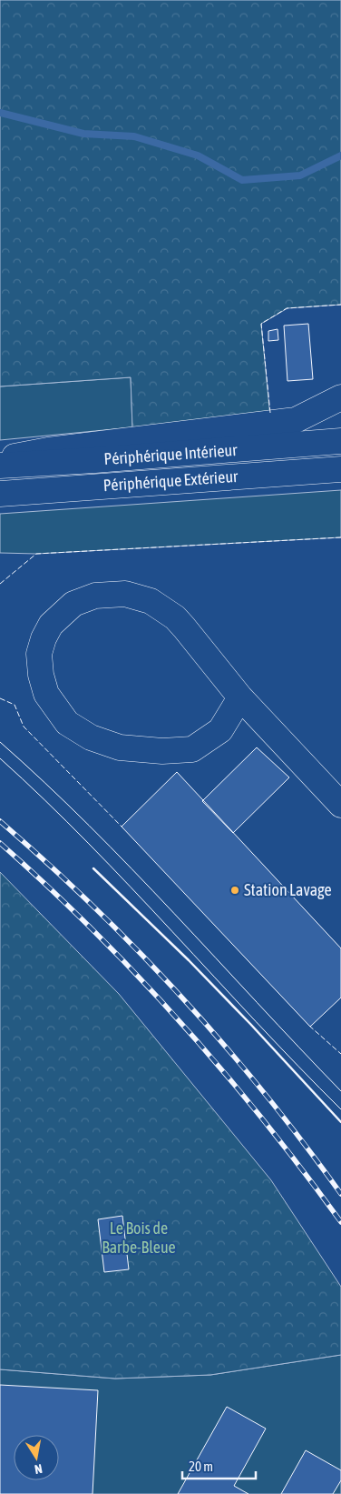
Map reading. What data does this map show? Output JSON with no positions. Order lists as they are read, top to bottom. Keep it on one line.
{"streets":{"main road":["Périphérique Intérieur","Périphérique Extérieur"]},"parks":["Le Bois de Barbe-Bleue"],"places":["Station Lavage"],"scale_bar":"20 m","north":"bottom"}
